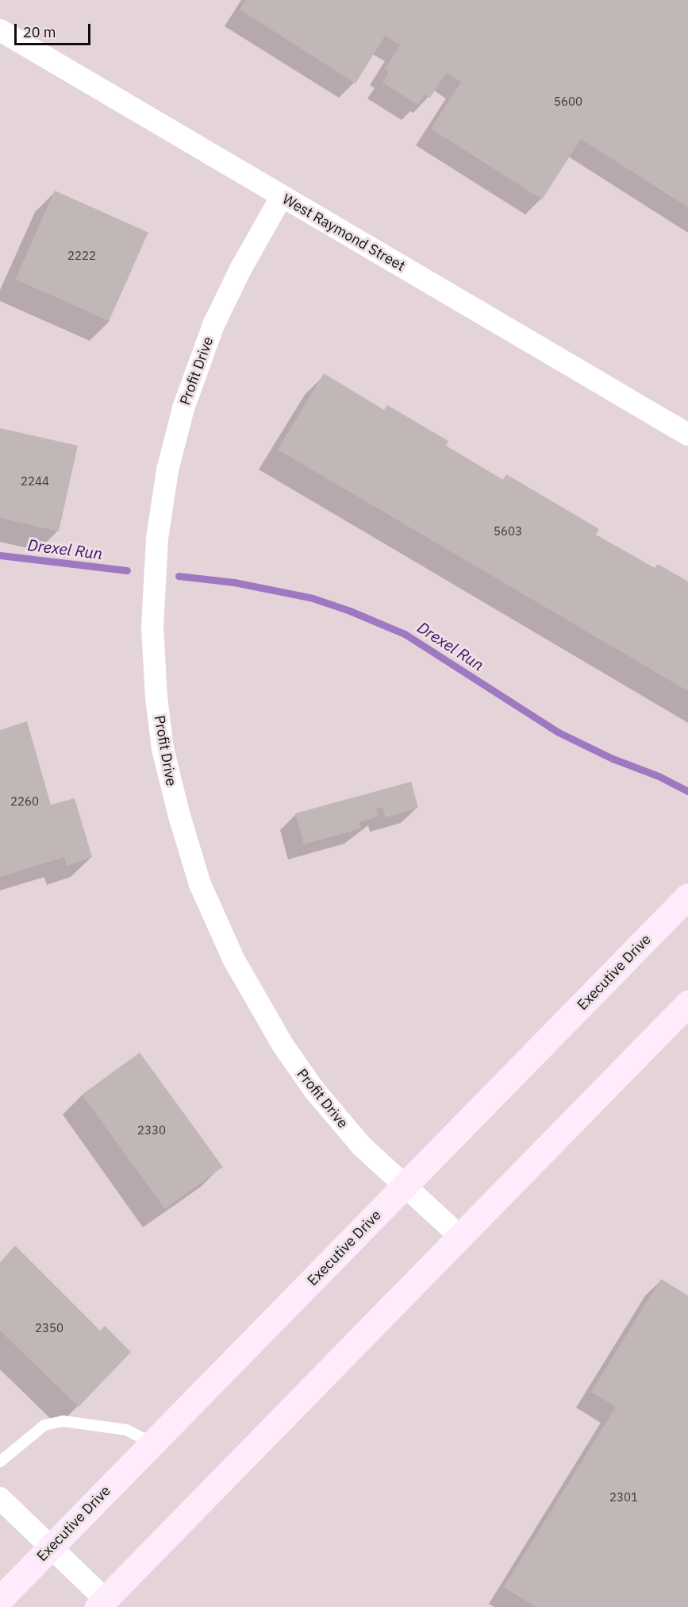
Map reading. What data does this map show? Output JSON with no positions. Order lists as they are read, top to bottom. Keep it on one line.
{"streets":{"street":["West Raymond Street","Profit Drive","Executive Drive"]},"crossings":[["West Raymond Street","Profit Drive"],["Profit Drive","Executive Drive"]],"water":["Drexel Run"],"house_numbers":["5600","2222","2244","5603","2260","2330","2350","2301"],"scale_bar":"20 m"}
